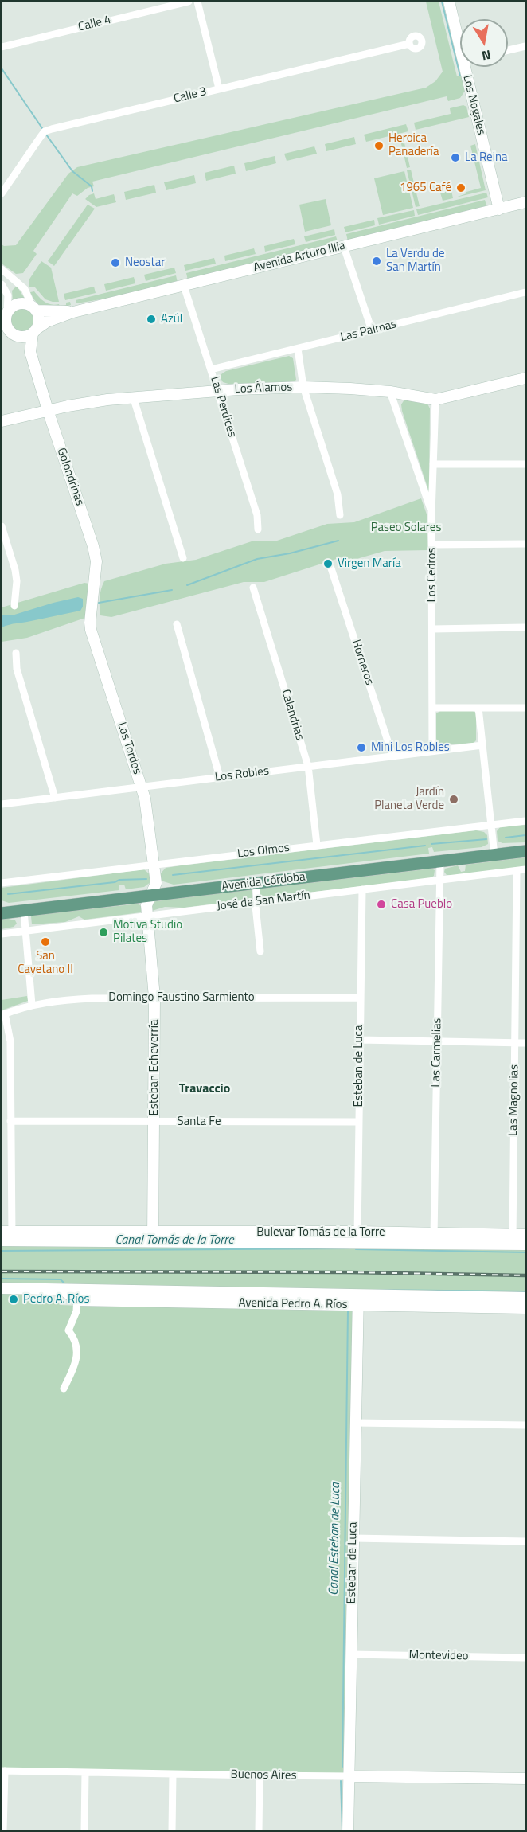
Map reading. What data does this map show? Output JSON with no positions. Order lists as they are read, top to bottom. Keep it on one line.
{"streets":{"main road":["Avenida Córdoba"],"street":["Calle 4","Calle 3","Los Nogales","Avenida Arturo Illia","Las Palmas","Los Álamos","Las Perdices","Golondrinas","Los Cedros","Horneros","Calandrias","Los Tordos","Los Robles","Los Olmos","José de San Martín","Domingo Faustino Sarmiento","Las Carmelias","Esteban de Luca","Esteban Echeverría","Las Magnolias","Santa Fe","Bulevar Tomás de la Torre","Avenida Pedro A. Ríos","Montevideo","Buenos Aires"]},"crossings":[["Los Nogales","Avenida Arturo Illia"],["Avenida Arturo Illia","Las Perdices"],["Avenida Arturo Illia","Golondrinas"],["Las Palmas","Las Perdices"],["Los Álamos","Las Perdices"],["Los Álamos","Golondrinas"],["Los Álamos","Los Cedros"],["Golondrinas","Los Tordos"],["Los Cedros","Los Robles"],["Horneros","Los Robles"],["Calandrias","Los Robles"],["Calandrias","Los Olmos"],["Los Tordos","Los Robles"],["Los Tordos","Los Olmos"],["Los Tordos","Avenida Córdoba"],["Los Tordos","Esteban Echeverría"],["Avenida Córdoba","Las Carmelias"],["Avenida Córdoba","Esteban Echeverría"],["José de San Martín","Las Carmelias"],["José de San Martín","Esteban de Luca"],["José de San Martín","Esteban Echeverría"],["José de San Martín","Las Magnolias"],["Domingo Faustino Sarmiento","Esteban de Luca"],["Domingo Faustino Sarmiento","Esteban Echeverría"],["Las Carmelias","Bulevar Tomás de la Torre"],["Esteban de Luca","Santa Fe"],["Esteban de Luca","Bulevar Tomás de la Torre"],["Esteban de Luca","Avenida Pedro A. Ríos"],["Esteban de Luca","Montevideo"],["Esteban de Luca","Buenos Aires"],["Esteban Echeverría","Santa Fe"],["Esteban Echeverría","Bulevar Tomás de la Torre"],["Las Magnolias","Bulevar Tomás de la Torre"]],"districts":["Travaccio"],"water":["Canal Tomás de la Torre","Canal Esteban de Luca"],"parks":["Paseo Solares"],"places":["Heroica Panadería","La Reina","1965 Café","La Verdu de San Martín","Neostar","Azúl","Virgen María","Mini Los Robles","Jardín Planeta Verde","Casa Pueblo","Motiva Studio Pilates","San Cayetano II","Pedro A. Ríos"],"north":"bottom"}
